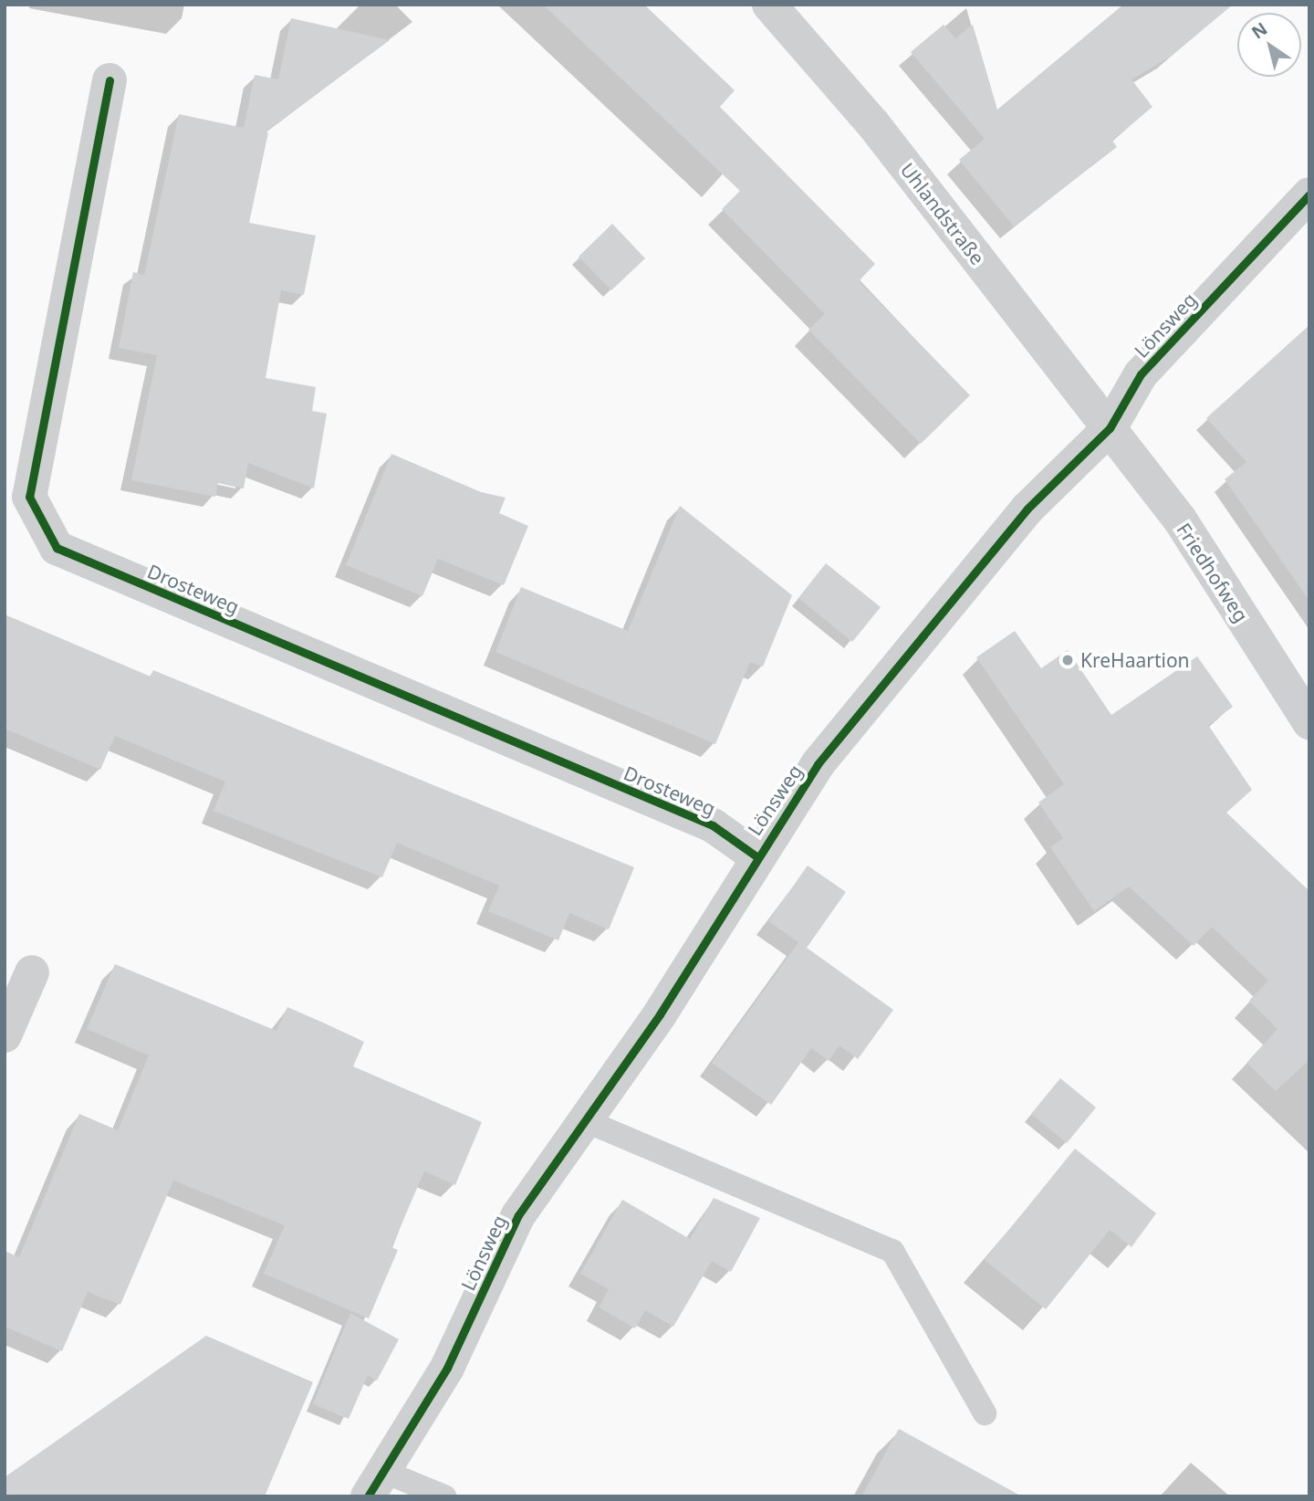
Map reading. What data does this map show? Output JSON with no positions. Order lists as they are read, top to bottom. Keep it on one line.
{"streets":{"street":["Uhlandstraße","Lönsweg","Friedhofweg","Drosteweg"]},"crossings":[["Uhlandstraße","Lönsweg"],["Uhlandstraße","Friedhofweg"],["Lönsweg","Friedhofweg"],["Lönsweg","Drosteweg"]],"places":["KreHaartion"],"north":"top left"}
